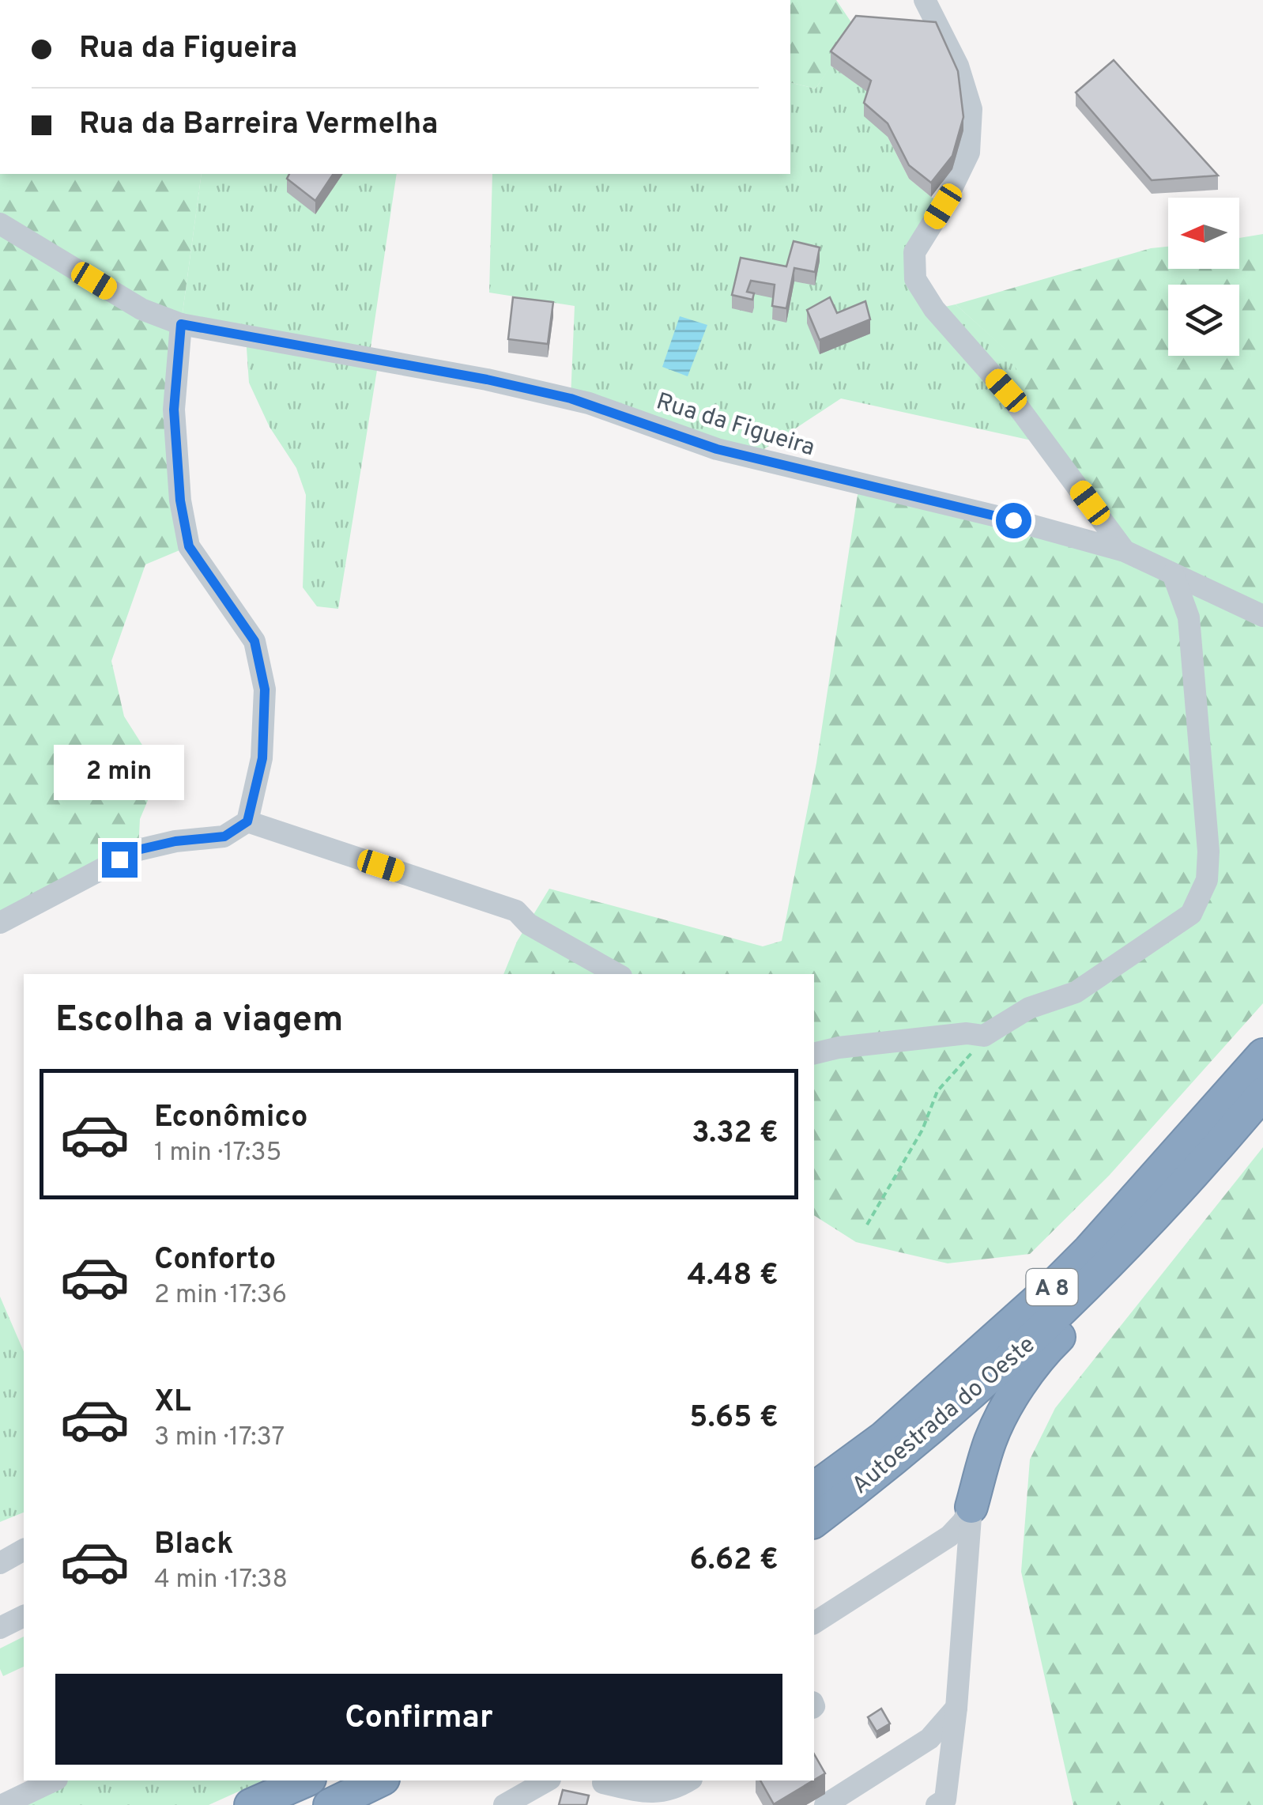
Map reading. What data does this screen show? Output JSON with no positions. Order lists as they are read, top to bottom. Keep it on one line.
{"streets":{"highway":["A 8","Autoestrada do Oeste"],"street":["Rua da Figueira"]},"north":"left","page":{"banner":["Rua da Figueira","Rua da Barreira Vermelha"],"bubble":"2 min","heading":"Escolha a viagem","list":[{"name":"Econômico","note":"1 min · 17:35","value":"3.32 €"},{"name":"Conforto","note":"2 min · 17:36","value":"4.48 €"},{"name":"XL","note":"3 min · 17:37","value":"5.65 €"},{"name":"Black","note":"4 min · 17:38","value":"6.62 €"}],"buttons":"Confirmar"}}
